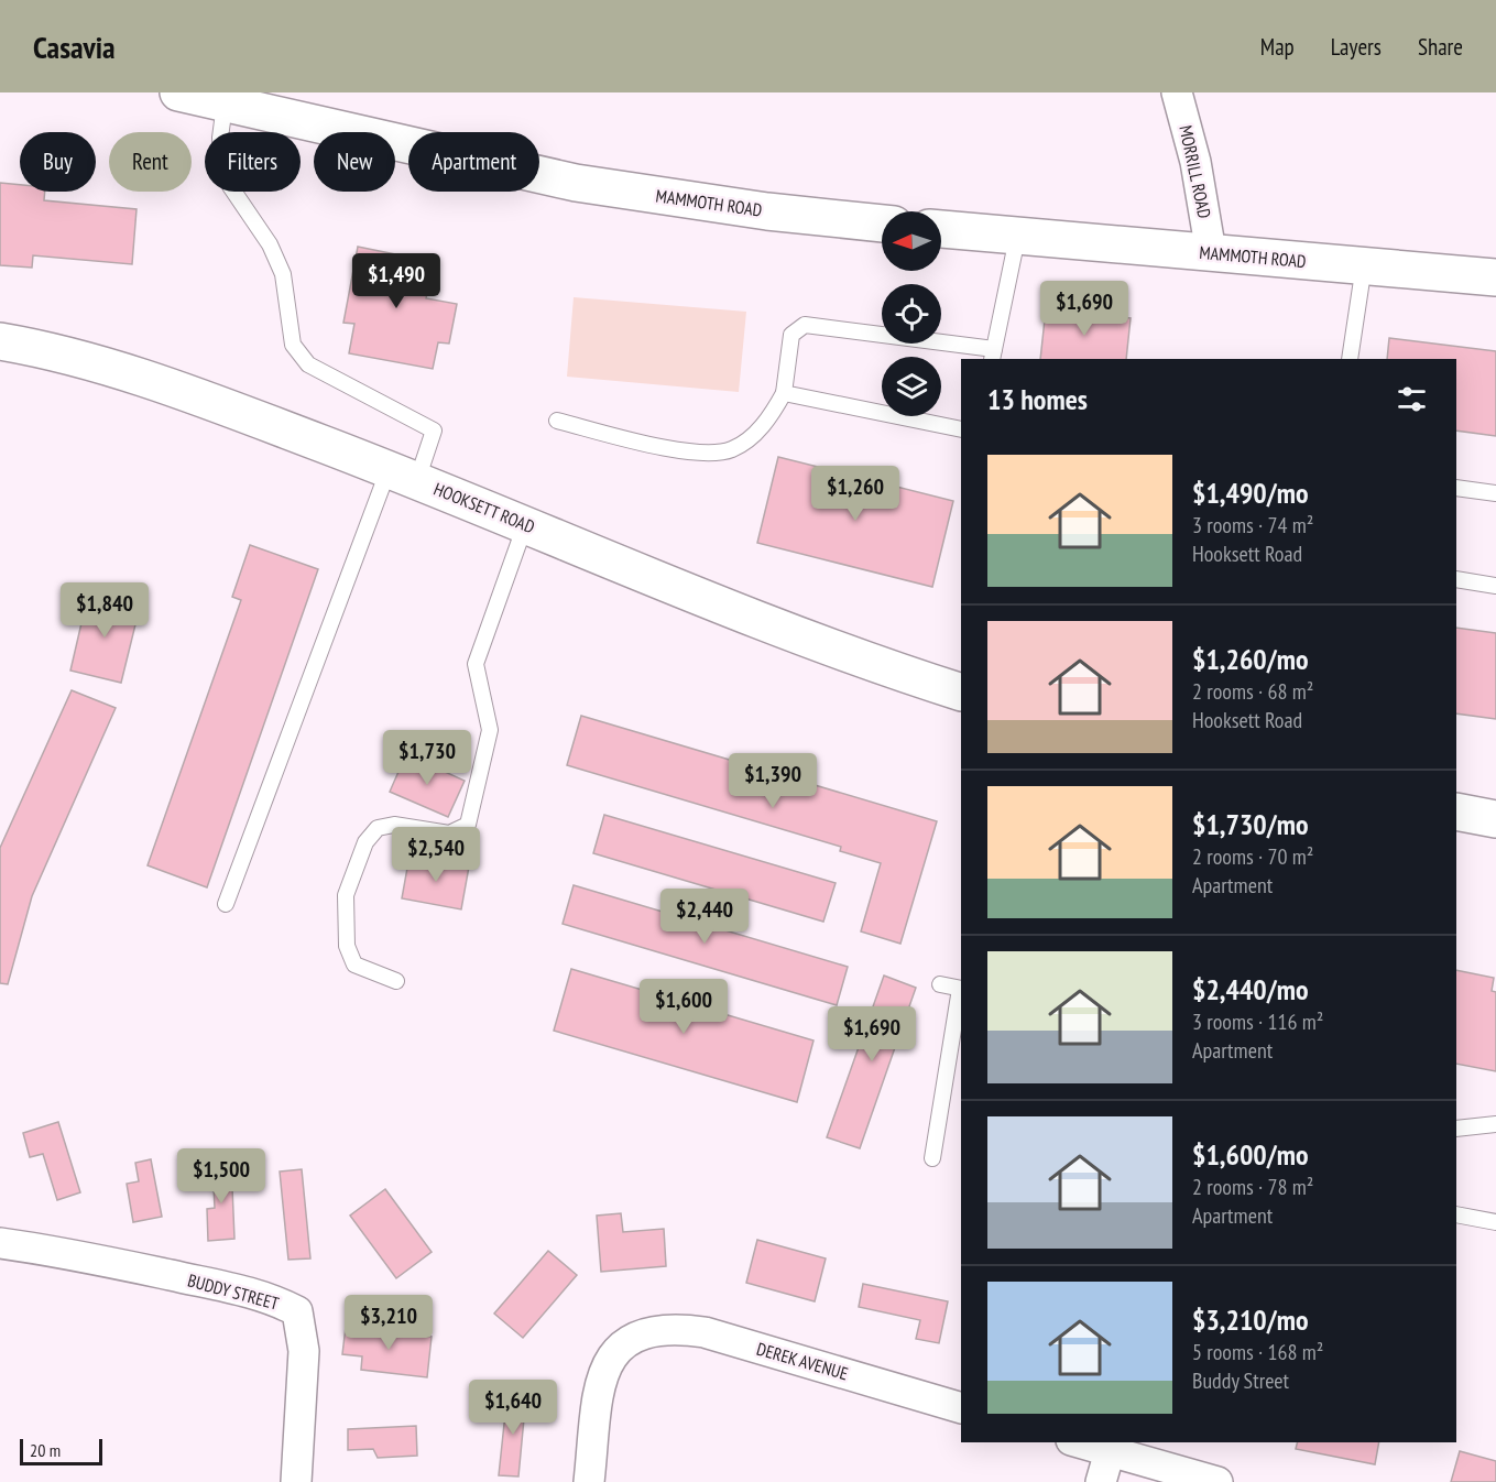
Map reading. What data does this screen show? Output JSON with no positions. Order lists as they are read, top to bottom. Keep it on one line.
{"streets":{"main road":["MAMMOTH ROAD","HOOKSETT ROAD"],"street":["MORRILL ROAD","BUDDY STREET","DEREK AVENUE"]},"crossings":[["MORRILL ROAD","MAMMOTH ROAD"]],"scale_bar":"20 m","north":"left","page":{"header":"Casavia","nav":["Map","Layers","Share"],"chip":["Buy","Rent","Filters","New","Apartment"],"price":["$1,490","$1,690","$1,260","$1,840","$1,730","$1,390","$2,540","$2,440","$1,600","$1,690","$1,500","$3,210","$1,640"],"heading":"13 homes","list":[{"name":"$1,490/mo","note":"3 rooms · 74 m² · Hooksett Road"},{"name":"$1,260/mo","note":"2 rooms · 68 m² · Hooksett Road"},{"name":"$1,730/mo","note":"2 rooms · 70 m² · Apartment"},{"name":"$2,440/mo","note":"3 rooms · 116 m² · Apartment"},{"name":"$1,600/mo","note":"2 rooms · 78 m² · Apartment"},{"name":"$3,210/mo","note":"5 rooms · 168 m² · Buddy Street"}],"scale":"20 m"}}
